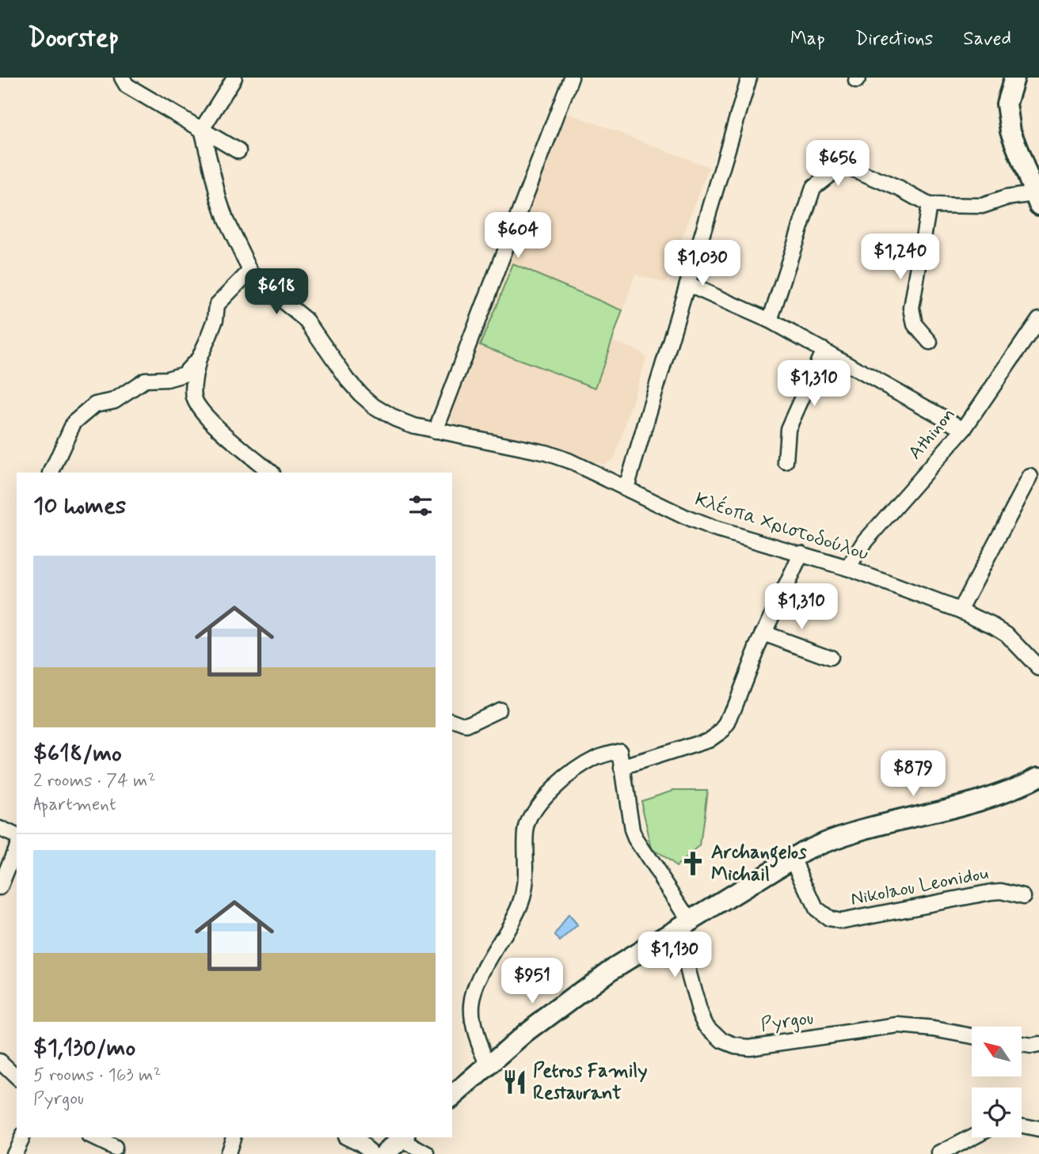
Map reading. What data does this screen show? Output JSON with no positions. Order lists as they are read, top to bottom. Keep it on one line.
{"streets":{"street":["Athinon","Κλέοπα Χριστοδούλου","Nikolaou Leonidou","Pyrgou"]},"crossings":[["Athinon","Κλέοπα Χριστοδούλου"]],"places":{"church":["Archangelos Michail"],"restaurant":["Petros Family Restaurant"]},"north":"top left","page":{"header":"Doorstep","nav":["Map","Directions","Saved"],"price":["$656","$604","$1,240","$1,030","$618","$1,310","$1,310","$879","$1,130","$951"],"heading":"10 homes","list":[{"name":"$618/mo","note":"2 rooms · 74 m² · Apartment"},{"name":"$1,130/mo","note":"5 rooms · 163 m² · Pyrgou"}]}}
